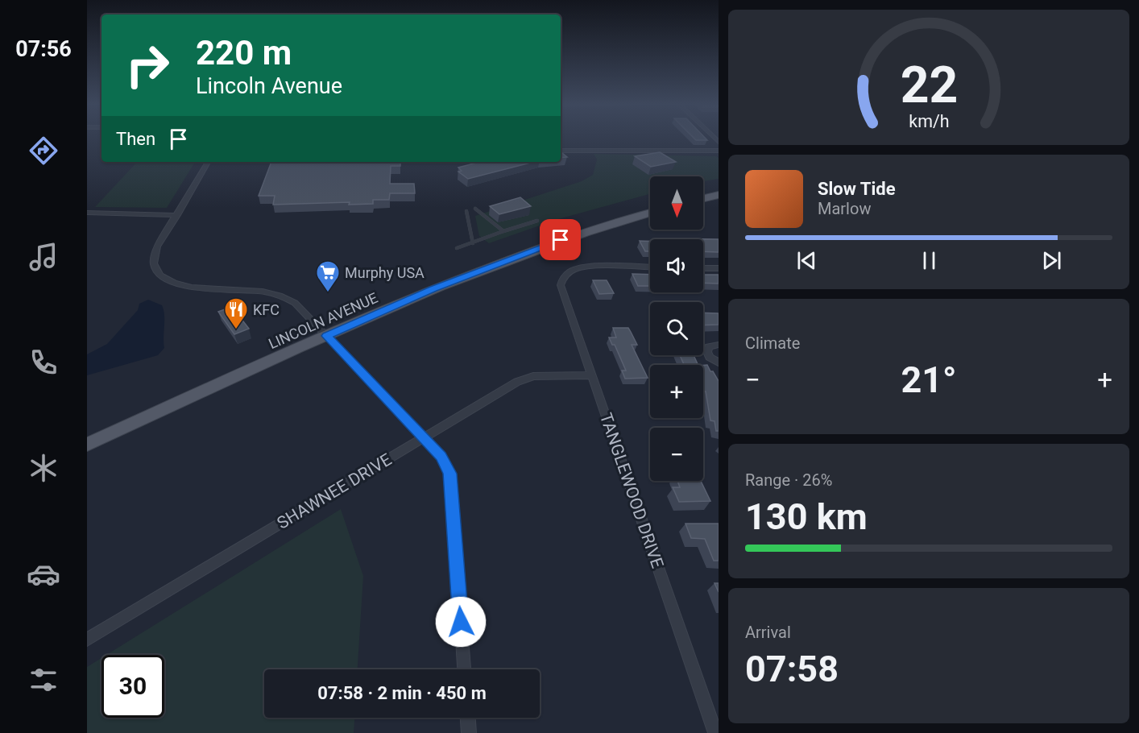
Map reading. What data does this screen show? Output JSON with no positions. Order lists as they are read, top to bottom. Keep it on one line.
{"streets":{"main road":["LINCOLN AVENUE"],"street":["TANGLEWOOD DRIVE","SHAWNEE DRIVE"]},"crossings":[["TANGLEWOOD DRIVE","SHAWNEE DRIVE"]],"places":{"supermarket":["Murphy USA"],"restaurant":["KFC"]},"north":"bottom","page":{"tabs":"07:56","turn":["220 m","Lincoln Avenue"],"then":"Then","song":["Slow Tide","Marlow"],"map_buttons":["+","−"],"tile":["Climate",["Range · 26%","130 km"],["Arrival","07:58"]],"heat":["−","21°","+"],"limit":"30","trip":"07:58 · 2 min · 450 m","gauge":["22","km/h"]}}
